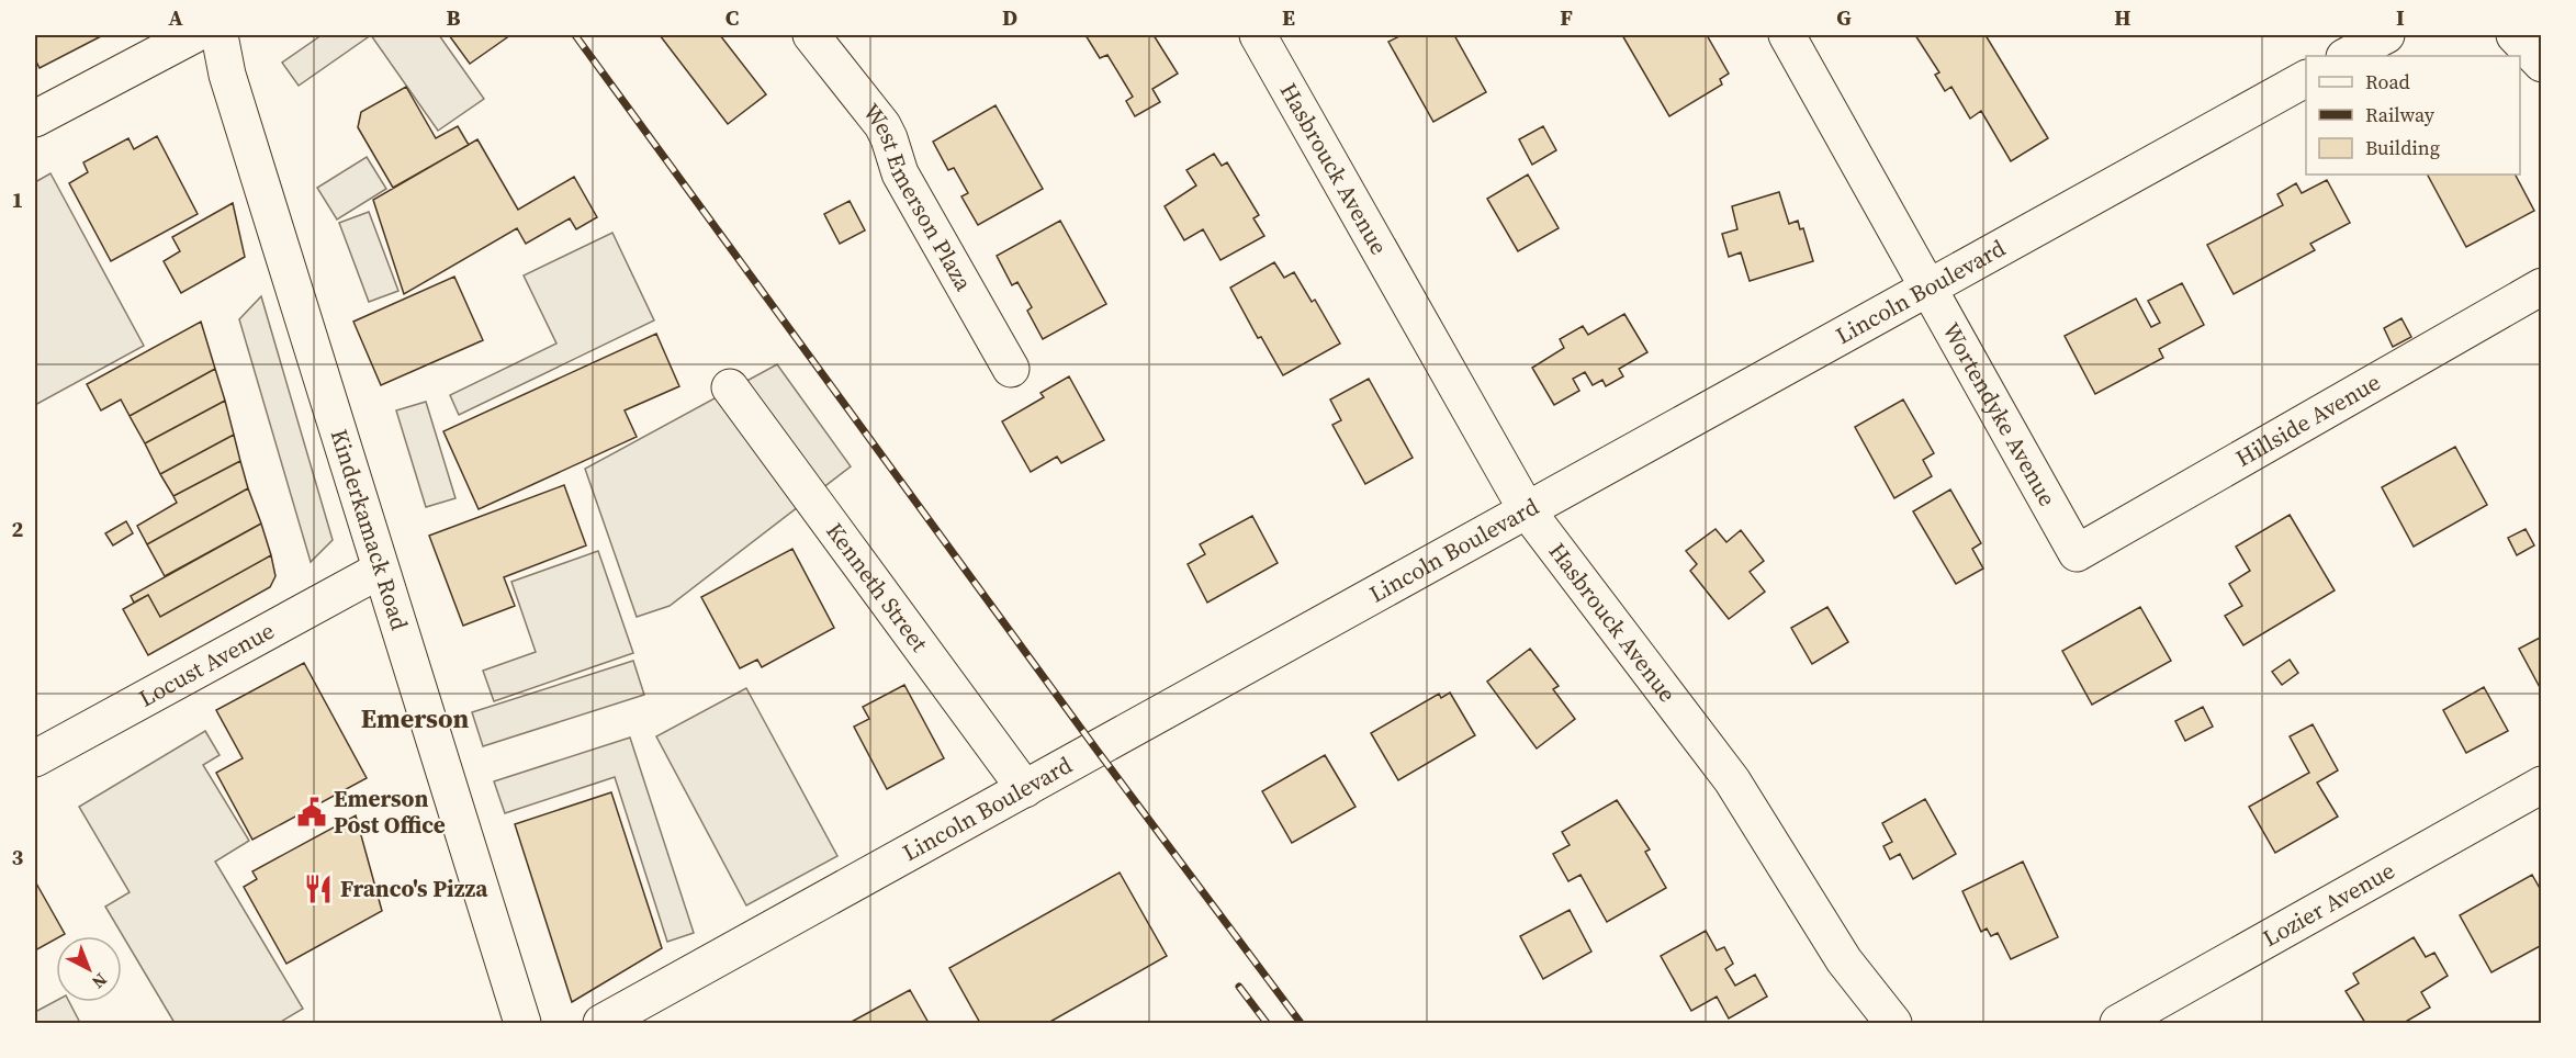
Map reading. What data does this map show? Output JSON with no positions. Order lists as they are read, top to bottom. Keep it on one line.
{"streets":{"street":["Hasbrouck Avenue","West Emerson Plaza","Lincoln Boulevard","Wortendyke Avenue","Hillside Avenue","Kinderkamack Road","Kenneth Street","Locust Avenue","Lozier Avenue"]},"crossings":[["Hasbrouck Avenue","Lincoln Boulevard"],["Lincoln Boulevard","Wortendyke Avenue"],["Lincoln Boulevard","Kenneth Street"],["Wortendyke Avenue","Hillside Avenue"],["Kinderkamack Road","Locust Avenue"]],"districts":["Emerson"],"places":{"public building":["Emerson Post Office"],"restaurant":["Franco's Pizza"]},"legend":["Road","Railway","Building"],"north":"bottom right","grid":{"columns":["A","B","C","D","E","F","G","H","I"],"rows":["1","2","3"]}}
